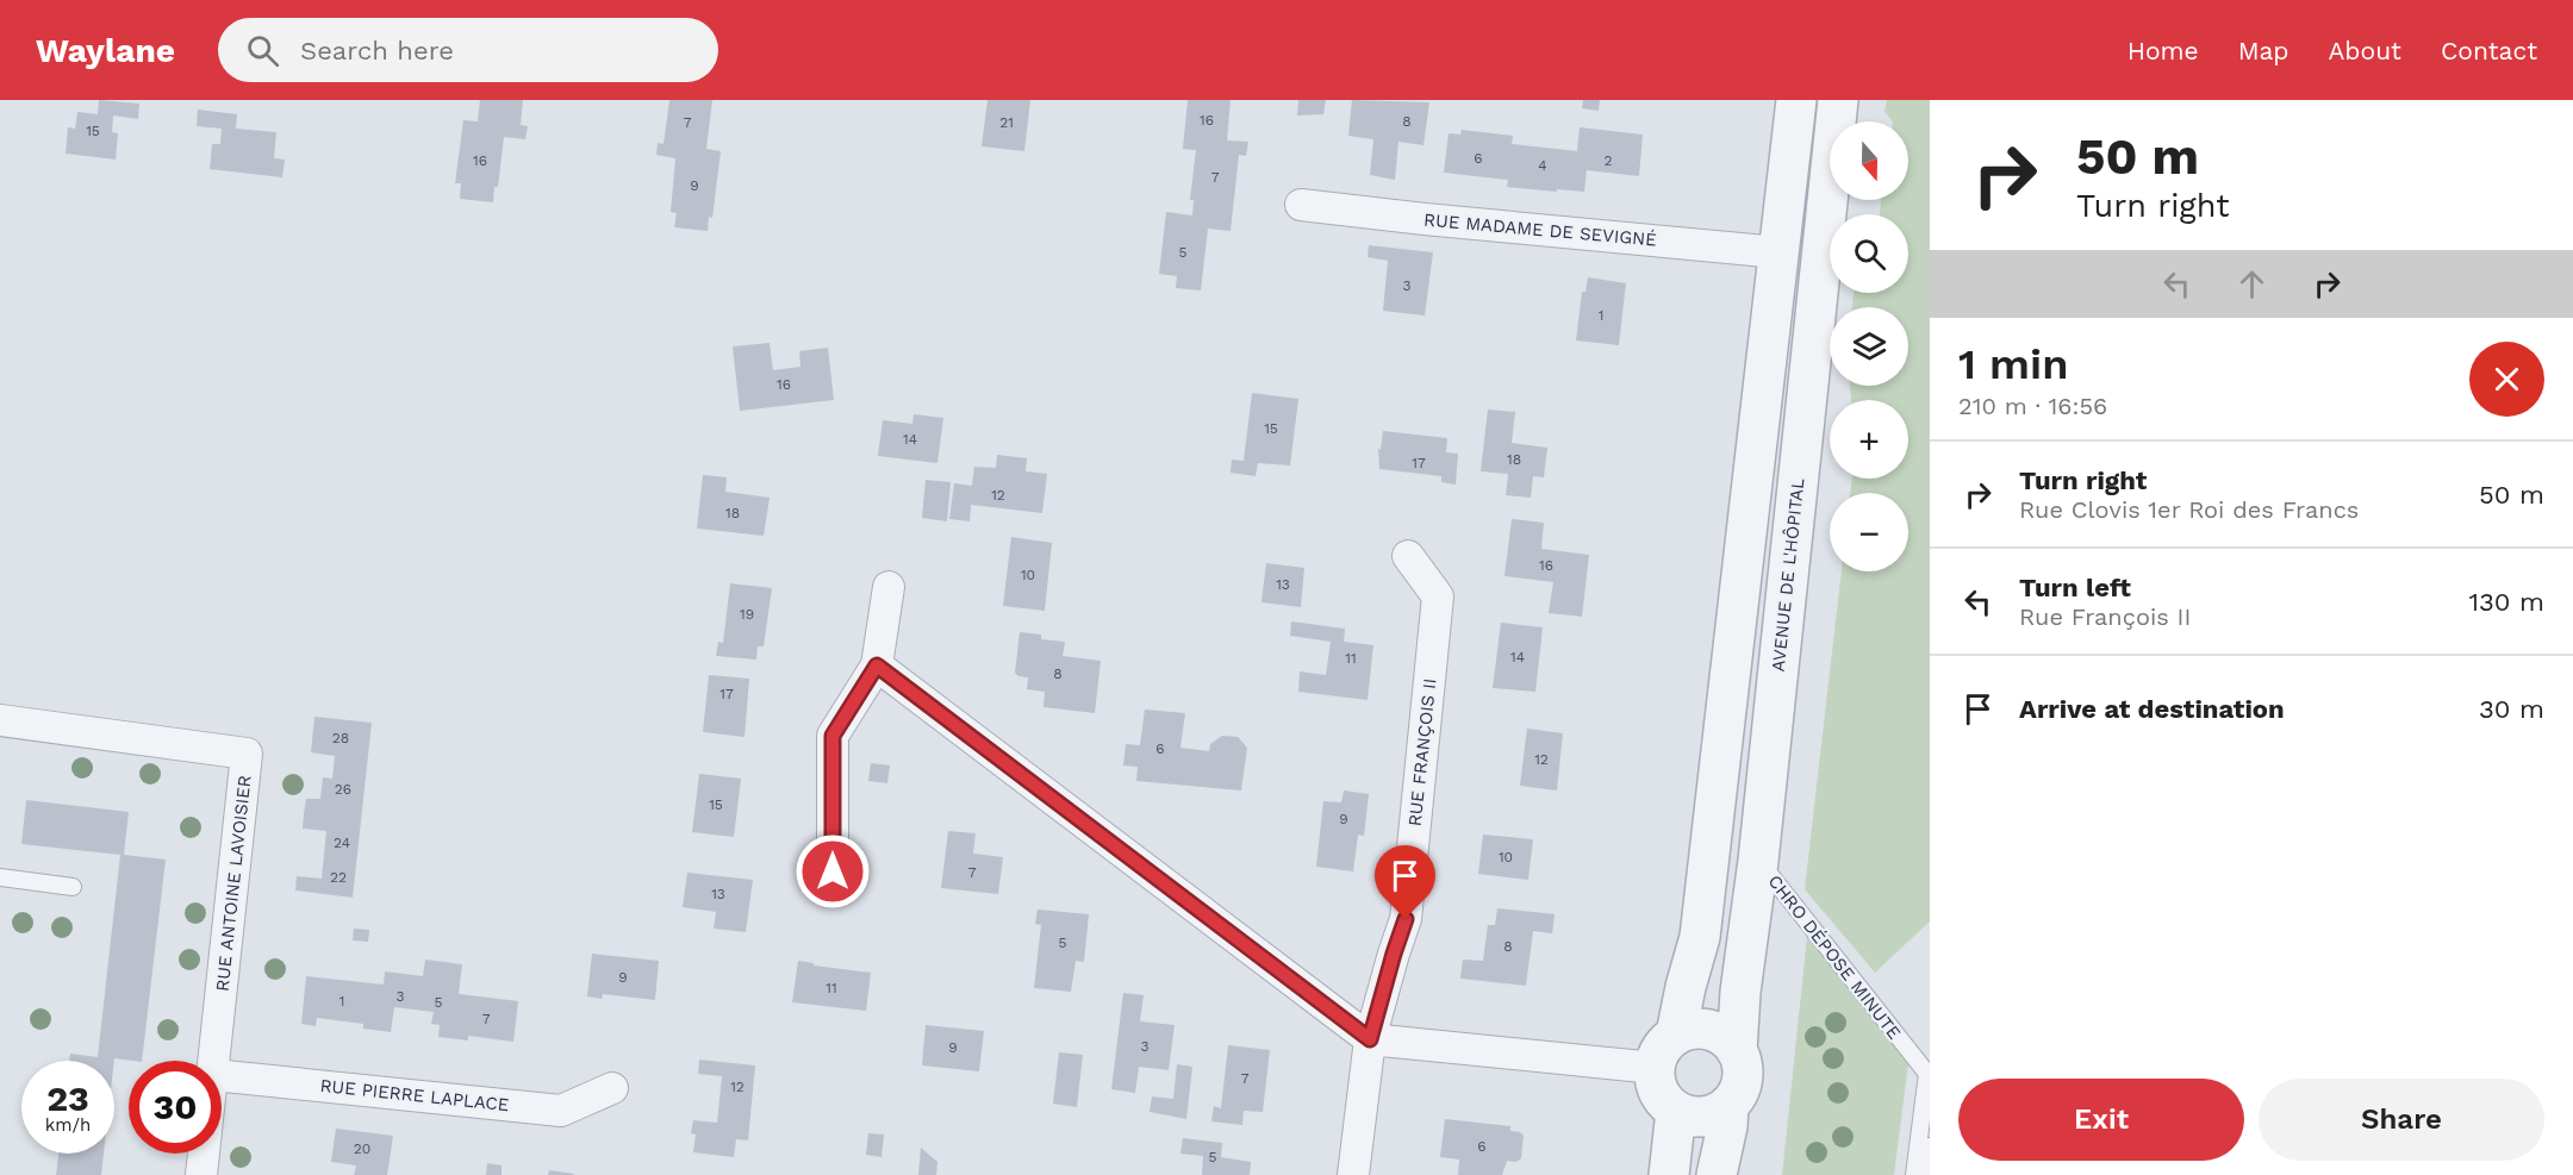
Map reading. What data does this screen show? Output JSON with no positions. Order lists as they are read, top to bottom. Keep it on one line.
{"streets":{"street":["RUE MADAME DE SEVIGNÉ","AVENUE DE L'HÔPITAL","RUE FRANÇOIS II","RUE ANTOINE LAVOISIER","RUE PIERRE LAPLACE"],"lane":["CHRO DÉPOSE MINUTE"]},"crossings":[["AVENUE DE L'HÔPITAL","CHRO DÉPOSE MINUTE"]],"house_numbers":["16","8","7","21","15","6","16","2","4","7","9","5","3","1","16","15","14","18","17","12","18","16","10","13","19","14","11","8","17","28","6","12","26","15","9","24","10","7","22","13","5","8","9","11","3","1","5","7","3","9","7","12","6","20","5"],"north":"bottom","page":{"header":"Waylane","search":"Search here","nav":["Home","Map","About","Contact"],"turn":["50 m","Turn right"],"map_buttons":["+","−"],"heading":["1 min","210 m · 16:56"],"list":[{"name":"Turn right","note":"Rue Clovis 1er Roi des Francs","value":"50 m"},{"name":"Turn left","note":"Rue François II","value":"130 m"},{"name":"Arrive at destination","value":"30 m"}],"speed":"23 km/h","limit":"30","buttons":["Exit","Share"]}}
